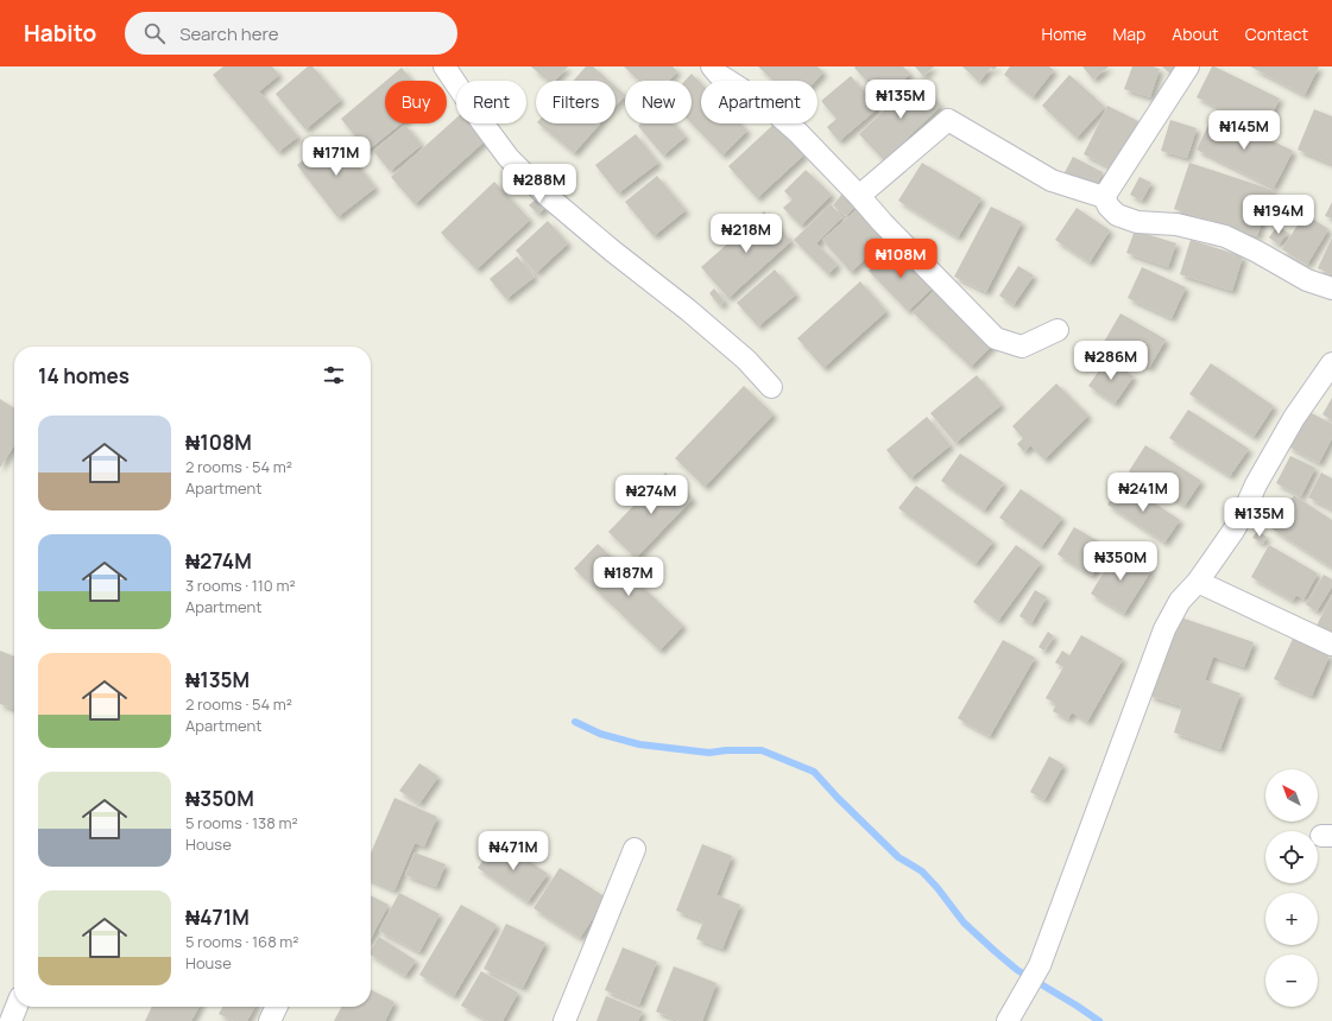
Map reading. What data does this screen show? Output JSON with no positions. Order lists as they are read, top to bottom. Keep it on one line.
{"north":"top left","page":{"header":"Habito","search":"Search here","nav":["Home","Map","About","Contact"],"price":["₦135M","₦145M","₦171M","₦288M","₦194M","₦218M","₦108M","₦286M","₦241M","₦274M","₦135M","₦350M","₦187M","₦471M"],"chip":["Buy","Rent","Filters","New","Apartment"],"heading":"14 homes","list":[{"name":"₦108M","note":"2 rooms · 54 m² · Apartment"},{"name":"₦274M","note":"3 rooms · 110 m² · Apartment"},{"name":"₦135M","note":"2 rooms · 54 m² · Apartment"},{"name":"₦350M","note":"5 rooms · 138 m² · House"},{"name":"₦471M","note":"5 rooms · 168 m² · House"}],"map_buttons":["+","−"]}}
